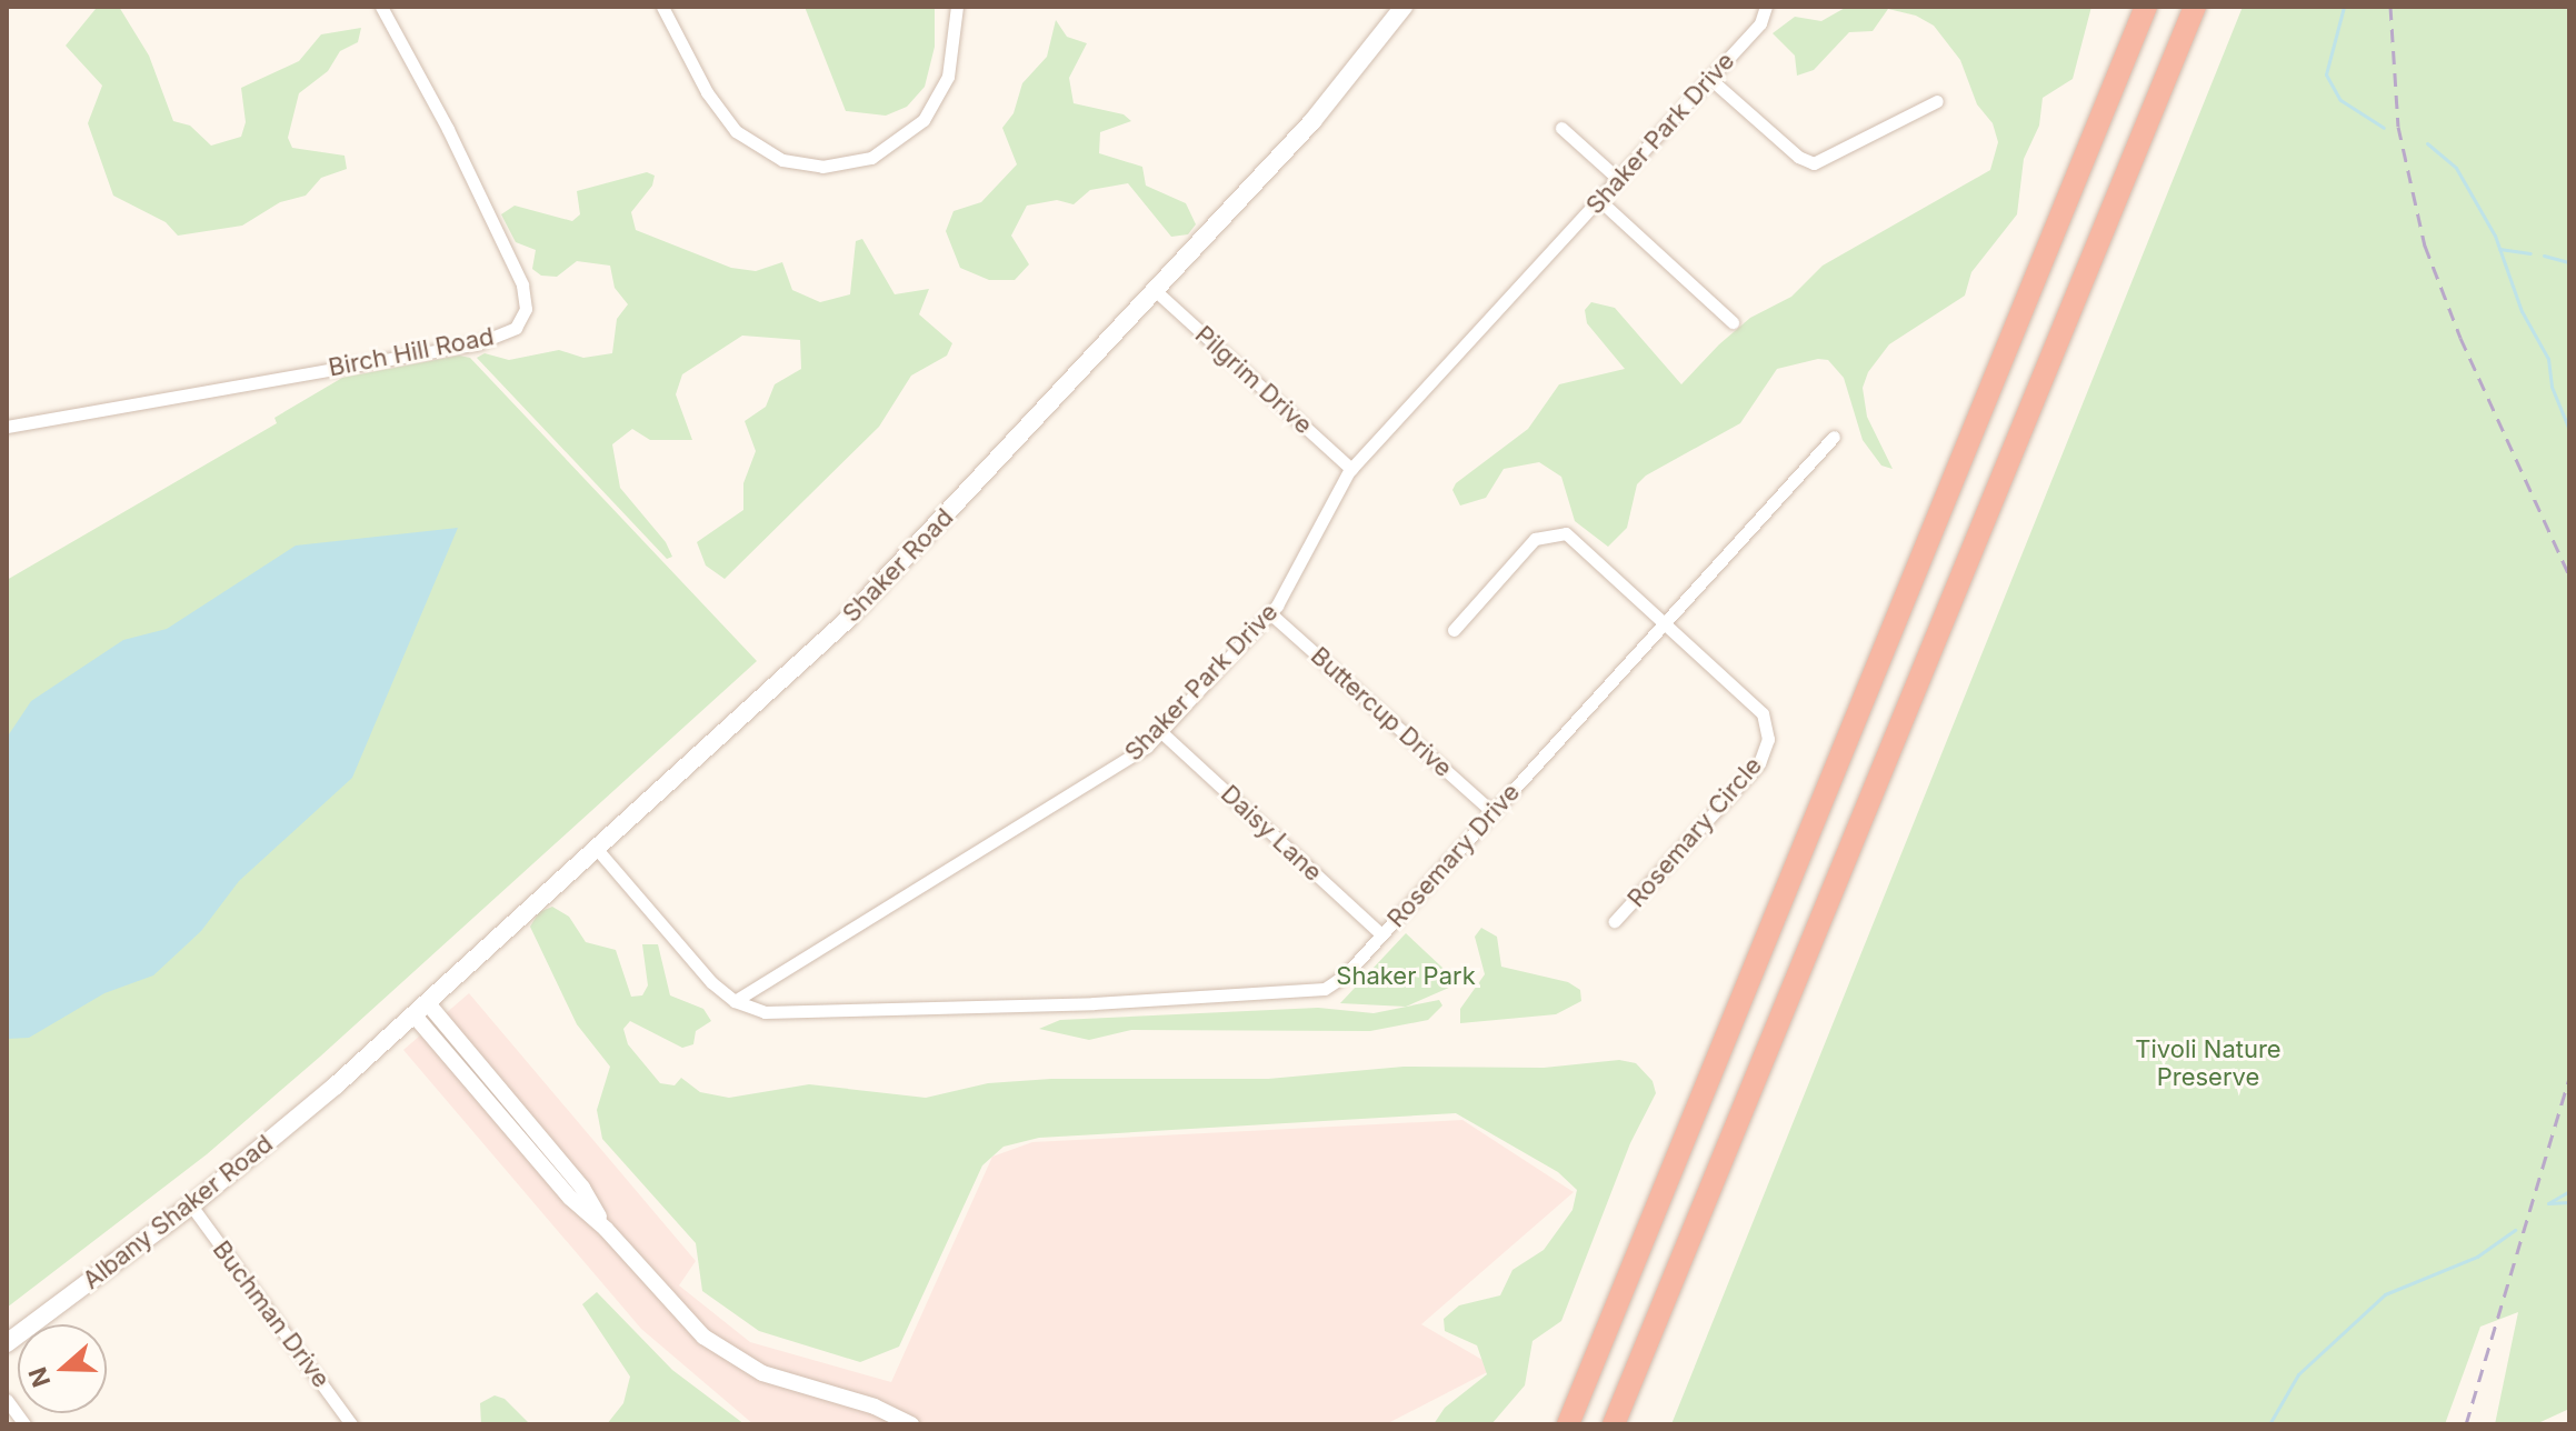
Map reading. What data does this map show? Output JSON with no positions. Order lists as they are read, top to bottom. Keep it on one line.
{"streets":{"main road":["Shaker Road","Albany Shaker Road"],"street":["Shaker Park Drive","Birch Hill Road","Pilgrim Drive","Buttercup Drive","Rosemary Circle","Daisy Lane","Rosemary Drive","Buchman Drive"]},"crossings":[["Shaker Park Drive","Pilgrim Drive"],["Shaker Park Drive","Buttercup Drive"],["Shaker Park Drive","Daisy Lane"],["Shaker Park Drive","Rosemary Drive"],["Pilgrim Drive","Shaker Road"],["Shaker Road","Albany Shaker Road"],["Buttercup Drive","Rosemary Drive"],["Rosemary Circle","Rosemary Drive"],["Daisy Lane","Rosemary Drive"],["Albany Shaker Road","Buchman Drive"]],"parks":["Shaker Park","Tivoli Nature Preserve"],"north":"left"}
